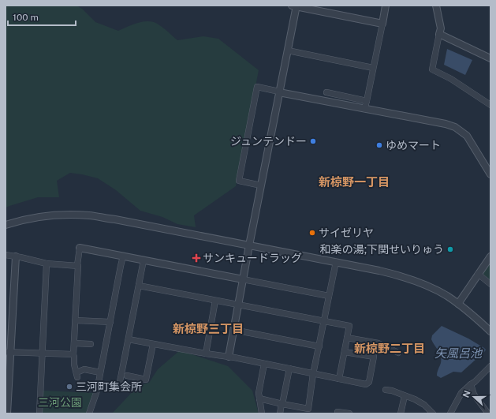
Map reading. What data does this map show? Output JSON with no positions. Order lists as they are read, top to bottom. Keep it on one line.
{"districts":["新椋野一丁目","新椋野三丁目","新椋野二丁目"],"water":["矢風呂池"],"parks":["三河公園"],"places":{"other":["ジュンテンドー","ゆめマート","サイゼリヤ","和楽の湯;下関せいりゅう","三河町集会所"],"health":["サンキュードラッグ"]},"scale_bar":"100 m","north":"left"}
